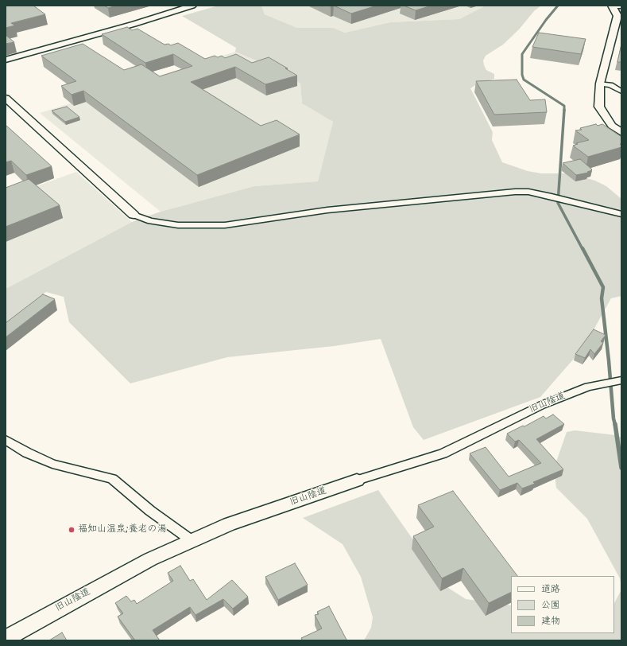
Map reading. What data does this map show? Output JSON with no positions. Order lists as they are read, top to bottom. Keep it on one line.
{"streets":{"street":["旧山陰道"]},"places":["福知山温泉;養老の湯"],"legend":["道路","公園","建物"]}
